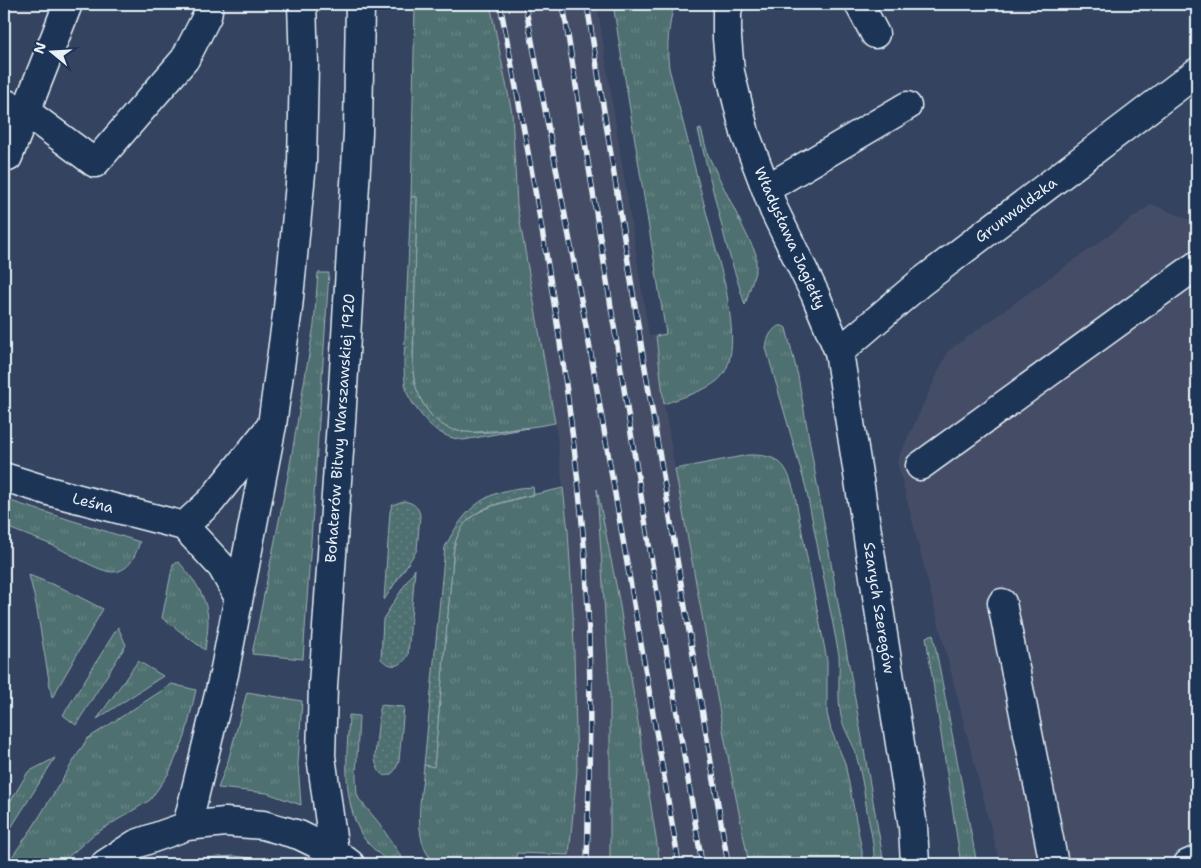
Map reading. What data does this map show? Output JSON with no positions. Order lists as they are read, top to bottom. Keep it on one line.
{"streets":{"street":["Grunwaldzka","Władysława Jagiełły","Bohaterów Bitwy Warszawskiej 1920","Leśna","Szarych Szeregów"]},"crossings":[["Grunwaldzka","Władysława Jagiełły"],["Grunwaldzka","Szarych Szeregów"],["Władysława Jagiełły","Szarych Szeregów"]],"north":"left"}
